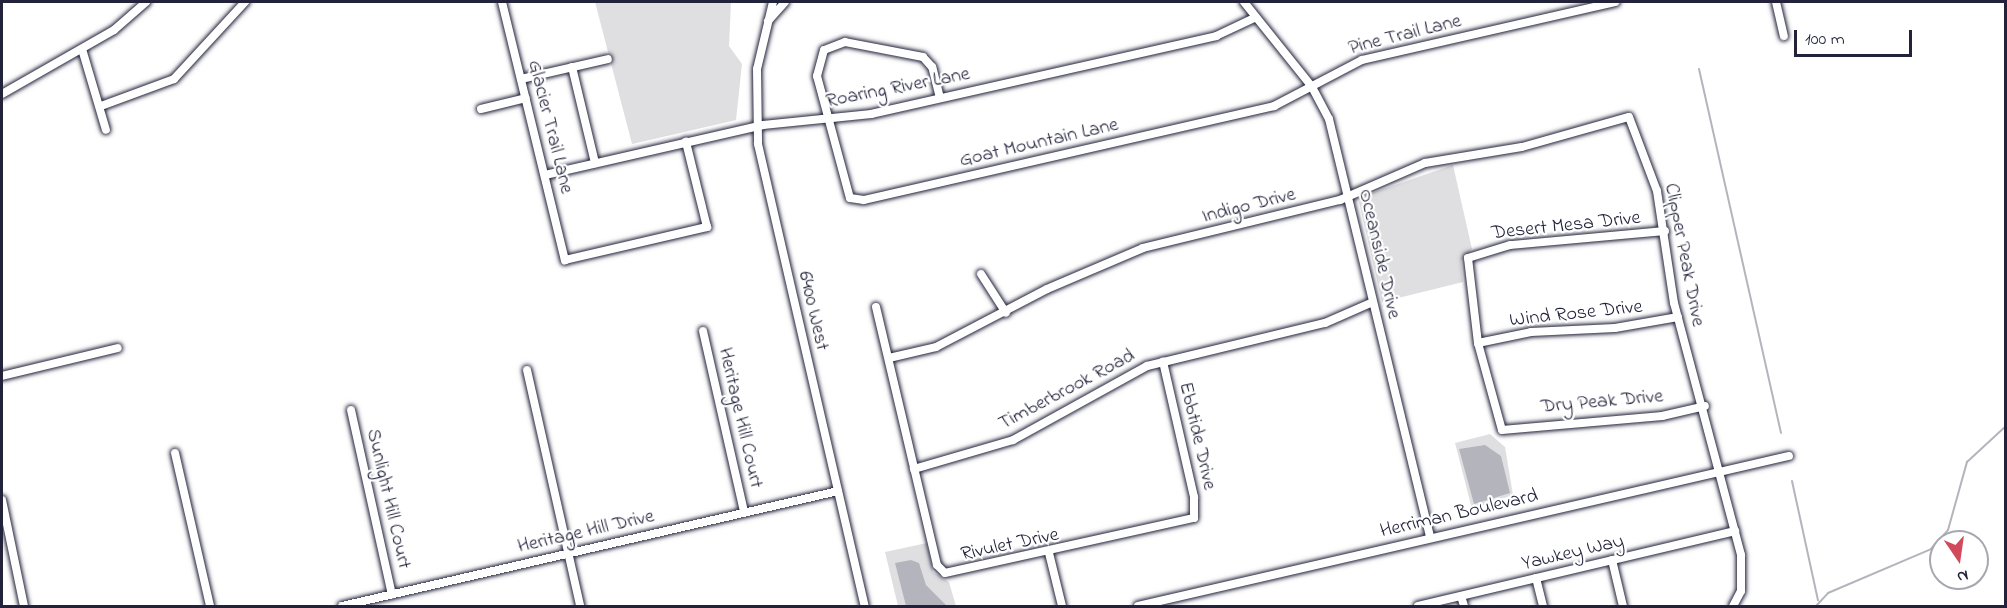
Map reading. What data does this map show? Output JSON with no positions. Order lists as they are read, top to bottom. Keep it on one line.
{"streets":{"street":["Pine Trail Lane","Roaring River Lane","Glacier Trail Lane","Goat Mountain Lane","Indigo Drive","Desert Mesa Drive","Oceanside Drive","Clipper Peak Drive","6400 West","Wind Rose Drive","Timberbrook Road","Dry Peak Drive","Heritage Hill Court","Ebbtide Drive","Sunlight Hill Court","Herriman Boulevard","Heritage Hill Drive","Rivulet Drive","Yawkey Way"]},"crossings":[["Pine Trail Lane","Goat Mountain Lane"],["Pine Trail Lane","Oceanside Drive"],["Roaring River Lane","Glacier Trail Lane"],["Roaring River Lane","Goat Mountain Lane"],["Roaring River Lane","Oceanside Drive"],["Roaring River Lane","6400 West"],["Goat Mountain Lane","Oceanside Drive"],["Indigo Drive","Oceanside Drive"],["Indigo Drive","Clipper Peak Drive"],["Indigo Drive","Rivulet Drive"],["Desert Mesa Drive","Clipper Peak Drive"],["Desert Mesa Drive","Wind Rose Drive"],["Desert Mesa Drive","Dry Peak Drive"],["Oceanside Drive","Timberbrook Road"],["Oceanside Drive","Herriman Boulevard"],["Clipper Peak Drive","Wind Rose Drive"],["Clipper Peak Drive","Dry Peak Drive"],["Clipper Peak Drive","Herriman Boulevard"],["Clipper Peak Drive","Yawkey Way"],["6400 West","Heritage Hill Drive"],["Timberbrook Road","Ebbtide Drive"],["Timberbrook Road","Rivulet Drive"],["Heritage Hill Court","Heritage Hill Drive"],["Ebbtide Drive","Rivulet Drive"],["Sunlight Hill Court","Heritage Hill Drive"]],"scale_bar":"100 m","north":"bottom"}
